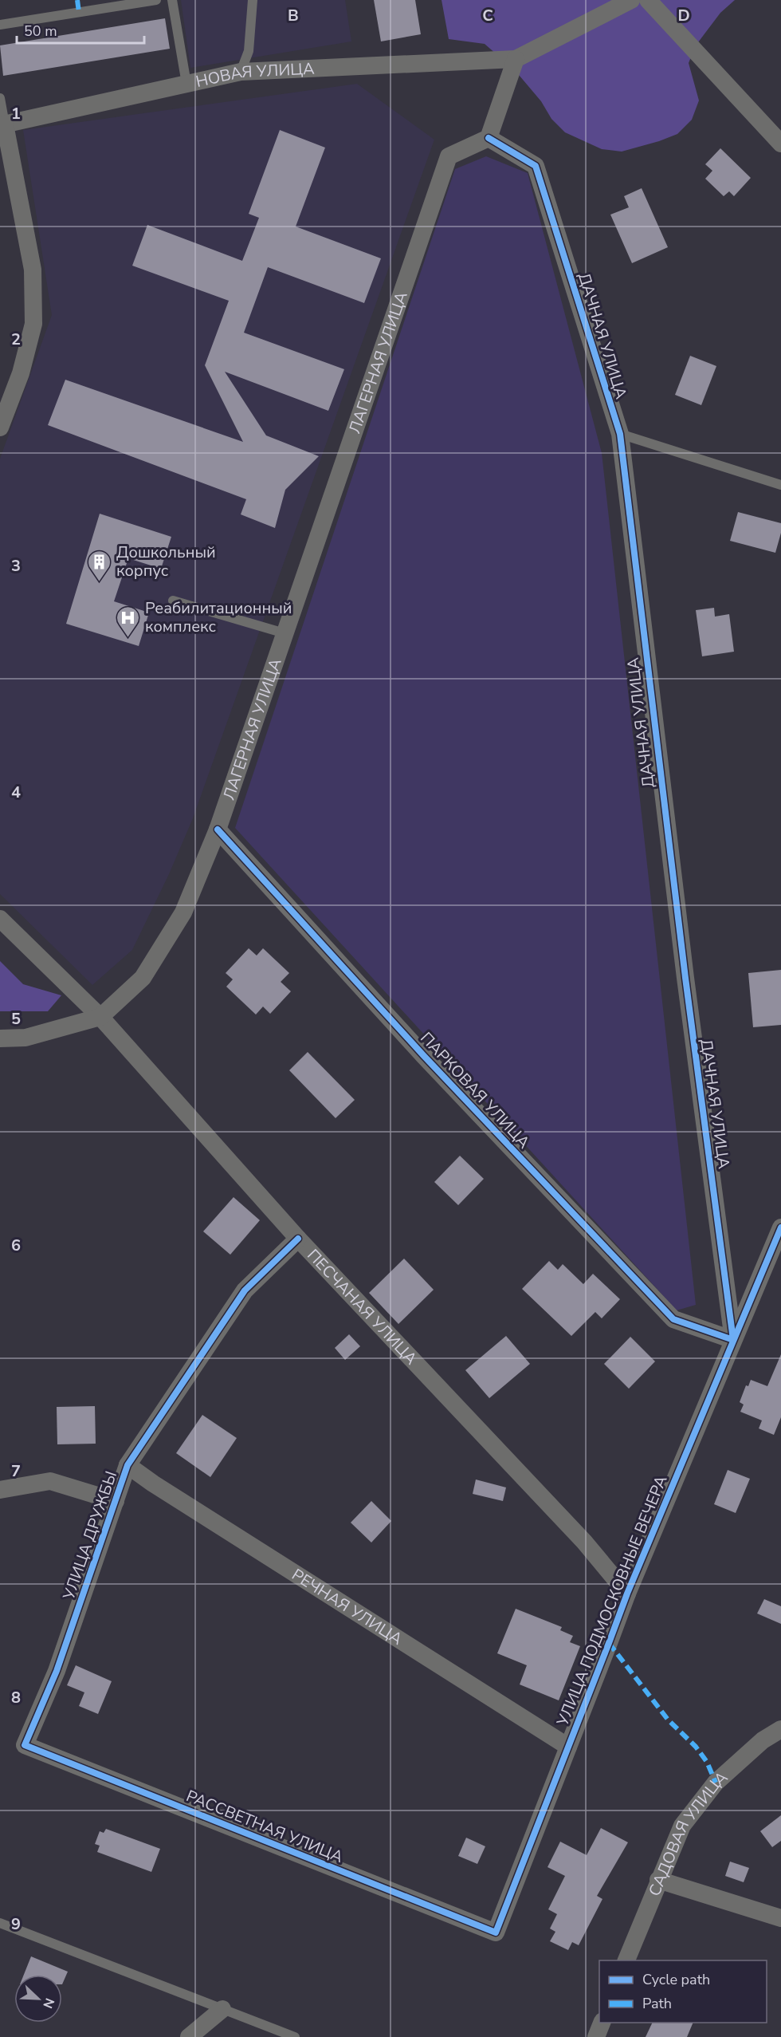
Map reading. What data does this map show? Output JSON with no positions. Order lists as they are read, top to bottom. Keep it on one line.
{"streets":{"street":["НОВАЯ УЛИЦА","ДАЧНАЯ УЛИЦА","ЛАГЕРНАЯ УЛИЦА","ПАРКОВАЯ УЛИЦА","ПЕСЧАНАЯ УЛИЦА","УЛИЦА ДРУЖБЫ","УЛИЦА ПОДМОСКОВНЫЕ ВЕЧЕРА","РЕЧНАЯ УЛИЦА","РАССВЕТНАЯ УЛИЦА","САДОВАЯ УЛИЦА"]},"crossings":[["ДАЧНАЯ УЛИЦА","ЛАГЕРНАЯ УЛИЦА"],["ДАЧНАЯ УЛИЦА","ПАРКОВАЯ УЛИЦА"],["ДАЧНАЯ УЛИЦА","УЛИЦА ПОДМОСКОВНЫЕ ВЕЧЕРА"],["ЛАГЕРНАЯ УЛИЦА","ПАРКОВАЯ УЛИЦА"],["ЛАГЕРНАЯ УЛИЦА","ПЕСЧАНАЯ УЛИЦА"],["ПАРКОВАЯ УЛИЦА","УЛИЦА ПОДМОСКОВНЫЕ ВЕЧЕРА"],["ПЕСЧАНАЯ УЛИЦА","УЛИЦА ДРУЖБЫ"],["ПЕСЧАНАЯ УЛИЦА","УЛИЦА ПОДМОСКОВНЫЕ ВЕЧЕРА"],["УЛИЦА ДРУЖБЫ","РЕЧНАЯ УЛИЦА"],["УЛИЦА ДРУЖБЫ","РАССВЕТНАЯ УЛИЦА"],["УЛИЦА ПОДМОСКОВНЫЕ ВЕЧЕРА","РЕЧНАЯ УЛИЦА"],["УЛИЦА ПОДМОСКОВНЫЕ ВЕЧЕРА","РАССВЕТНАЯ УЛИЦА"]],"places":{"building":["Дошкольный корпус"],"hospital":["Реабилитационный комплекс"]},"legend":["Cycle path","Path"],"scale_bar":"50 m","north":"bottom right","grid":{"columns":["B","C","D"],"rows":["1","2","3","4","5","6","7","8","9"]}}
